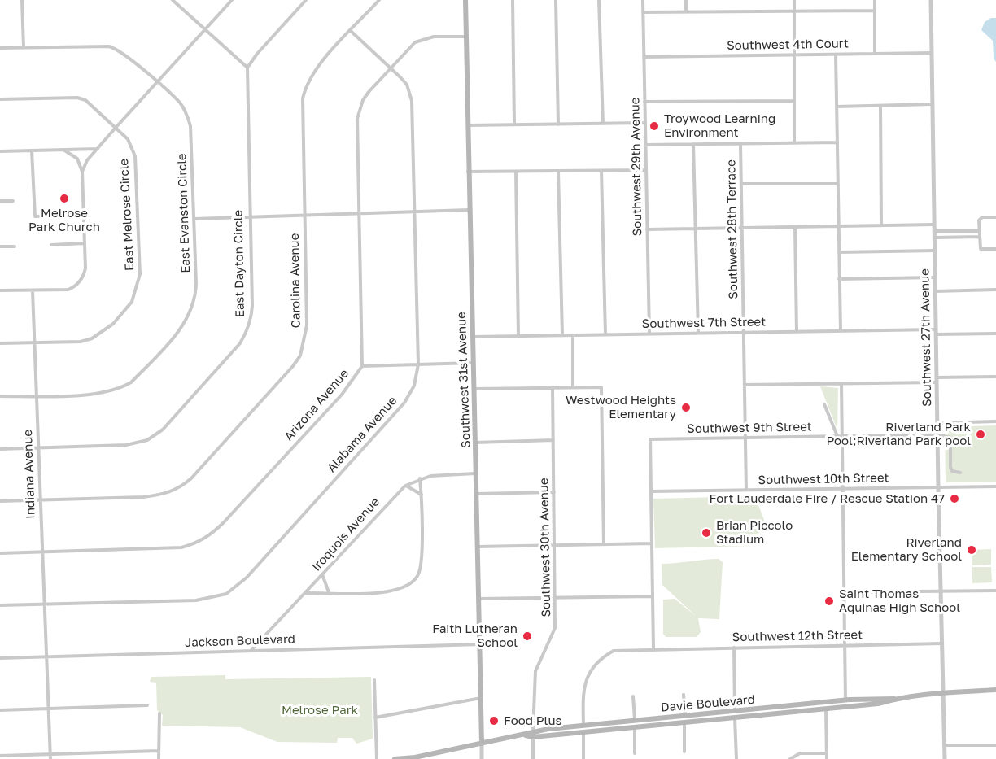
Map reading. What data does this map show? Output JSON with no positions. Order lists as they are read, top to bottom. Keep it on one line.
{"streets":{"main road":["Southwest 31st Avenue","Davie Boulevard"],"street":["Southwest 4th Court","Southwest 29th Avenue","East Evanston Circle","East Melrose Circle","Southwest 28th Terrace","East Dayton Circle","Carolina Avenue","Southwest 7th Street","Southwest 27th Avenue","Arizona Avenue","Southwest 9th Street","Alabama Avenue","Indiana Avenue","Southwest 10th Street","Iroquois Avenue","Southwest 30th Avenue","Southwest 12th Street","Jackson Boulevard"]},"crossings":[["Southwest 4th Court","Southwest 29th Avenue"],["Southwest 4th Court","Southwest 27th Avenue"],["Southwest 29th Avenue","Southwest 7th Street"],["East Evanston Circle","Indiana Avenue"],["East Melrose Circle","Indiana Avenue"],["Southwest 28th Terrace","Southwest 7th Street"],["Southwest 28th Terrace","Southwest 9th Street"],["Southwest 28th Terrace","Southwest 10th Street"],["East Dayton Circle","Indiana Avenue"],["Carolina Avenue","Alabama Avenue"],["Carolina Avenue","Indiana Avenue"],["Southwest 7th Street","Southwest 27th Avenue"],["Southwest 7th Street","Southwest 31st Avenue"],["Southwest 27th Avenue","Southwest 9th Street"],["Southwest 27th Avenue","Southwest 10th Street"],["Southwest 27th Avenue","Southwest 12th Street"],["Southwest 27th Avenue","Davie Boulevard"],["Southwest 31st Avenue","Arizona Avenue"],["Southwest 31st Avenue","Iroquois Avenue"],["Southwest 31st Avenue","Jackson Boulevard"],["Southwest 31st Avenue","Davie Boulevard"],["Arizona Avenue","Alabama Avenue"],["Arizona Avenue","Indiana Avenue"],["Southwest 9th Street","Southwest 10th Street"],["Alabama Avenue","Indiana Avenue"],["Indiana Avenue","Jackson Boulevard"],["Iroquois Avenue","Jackson Boulevard"],["Southwest 30th Avenue","Davie Boulevard"],["Southwest 12th Street","Davie Boulevard"]],"parks":["Melrose Park"],"places":["Troywood Learning Environment","Melrose Park Church","Westwood Heights Elementary","Riverland Park Pool;Riverland Park pool","Fort Lauderdale Fire / Rescue Station 47","Brian Piccolo Stadium","Riverland Elementary School","Saint Thomas Aquinas High School","Faith Lutheran School","Food Plus"]}
